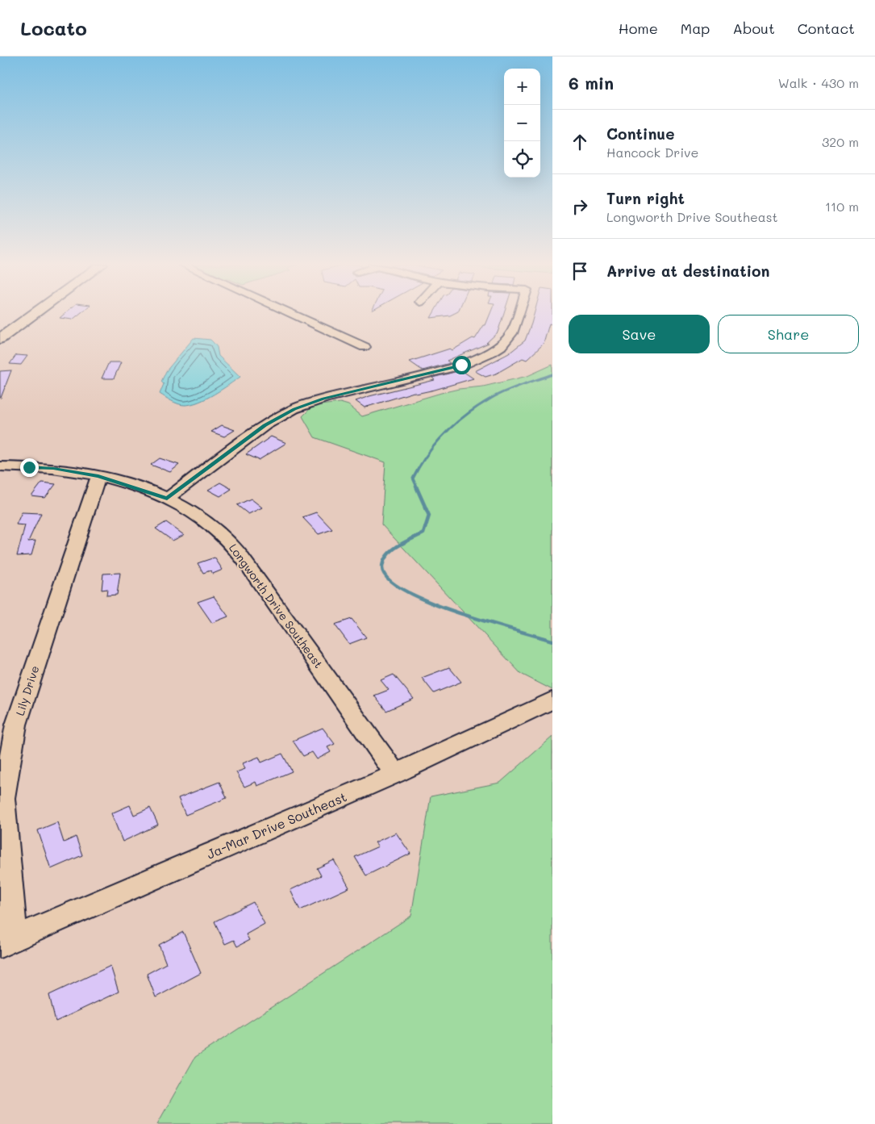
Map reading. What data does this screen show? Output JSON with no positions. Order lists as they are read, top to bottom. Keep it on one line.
{"streets":{"street":["Longworth Drive Southeast","Lily Drive","Ja-Mar Drive Southeast"]},"crossings":[["Longworth Drive Southeast","Lily Drive"],["Longworth Drive Southeast","Ja-Mar Drive Southeast"],["Lily Drive","Ja-Mar Drive Southeast"]],"page":{"header":"Locato","nav":["Home","Map","About","Contact"],"heading":["6 min","Walk · 430 m"],"map_buttons":["+","−"],"list":[["Continue","Hancock Drive","320 m"],["Turn right","Longworth Drive Southeast","110 m"],"Arrive at destination"],"buttons":["Save","Share"]}}
